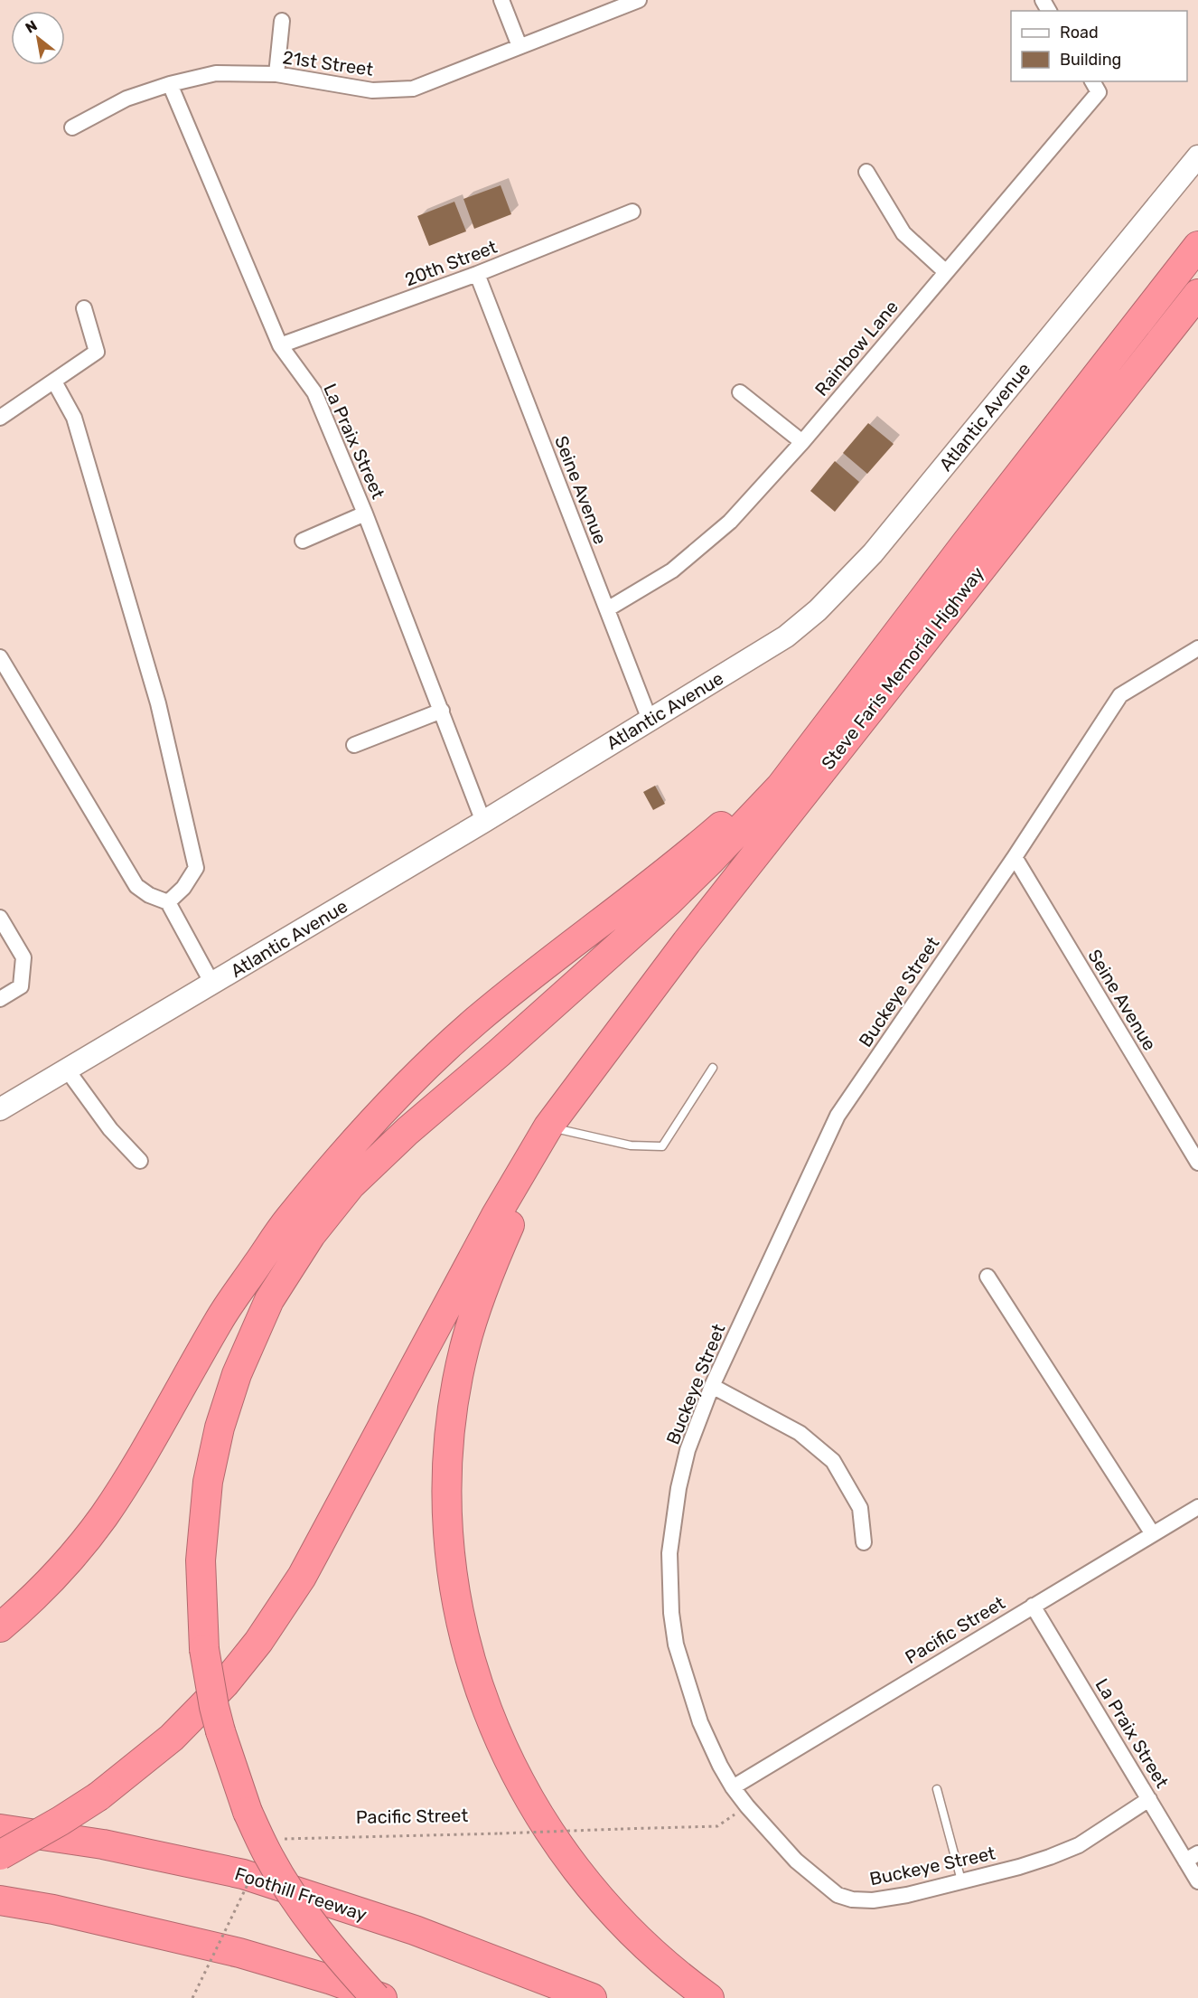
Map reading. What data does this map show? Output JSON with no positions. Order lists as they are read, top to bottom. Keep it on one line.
{"streets":{"highway":["Steve Faris Memorial Highway","Foothill Freeway"],"street":["21st Street","20th Street","Rainbow Lane","Atlantic Avenue","La Praix Street","Seine Avenue","Buckeye Street","Pacific Street"]},"crossings":[["21st Street","La Praix Street"],["20th Street","La Praix Street"],["20th Street","Seine Avenue"],["Rainbow Lane","Seine Avenue"],["Atlantic Avenue","La Praix Street"],["Atlantic Avenue","Seine Avenue"],["La Praix Street","Buckeye Street"],["La Praix Street","Pacific Street"],["Seine Avenue","Buckeye Street"],["Buckeye Street","Pacific Street"]],"legend":["Road","Building"],"north":"top left"}
